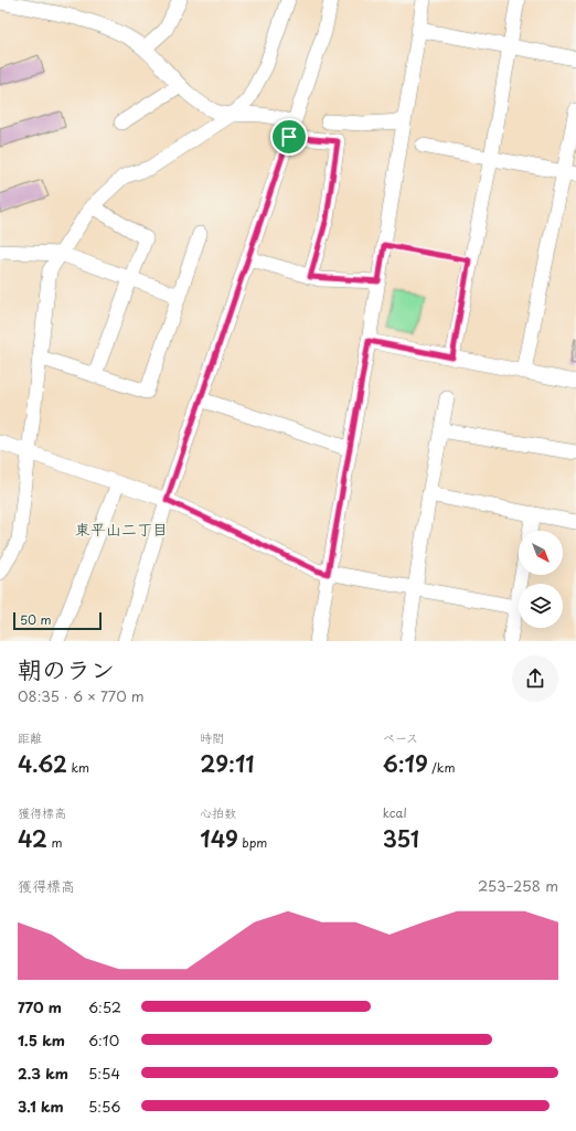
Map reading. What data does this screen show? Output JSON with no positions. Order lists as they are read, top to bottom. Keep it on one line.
{"districts":["東平山二丁目"],"scale_bar":"50 m","north":"bottom right","page":{"scale":"50 m","heading":["朝のラン","08:35 · 6 × 770 m"],"stats":[["距離","4.62 km"],["時間","29:11"],["ペース","6:19 /km"],["獲得標高","42 m"],["心拍数","149 bpm"],["kcal","351"]],"chart":["獲得標高","253–258 m"],"list":[{"name":"770 m","note":"6:52"},{"name":"1.5 km","note":"6:10"},{"name":"2.3 km","note":"5:54"},{"name":"3.1 km","note":"5:56"}]}}
